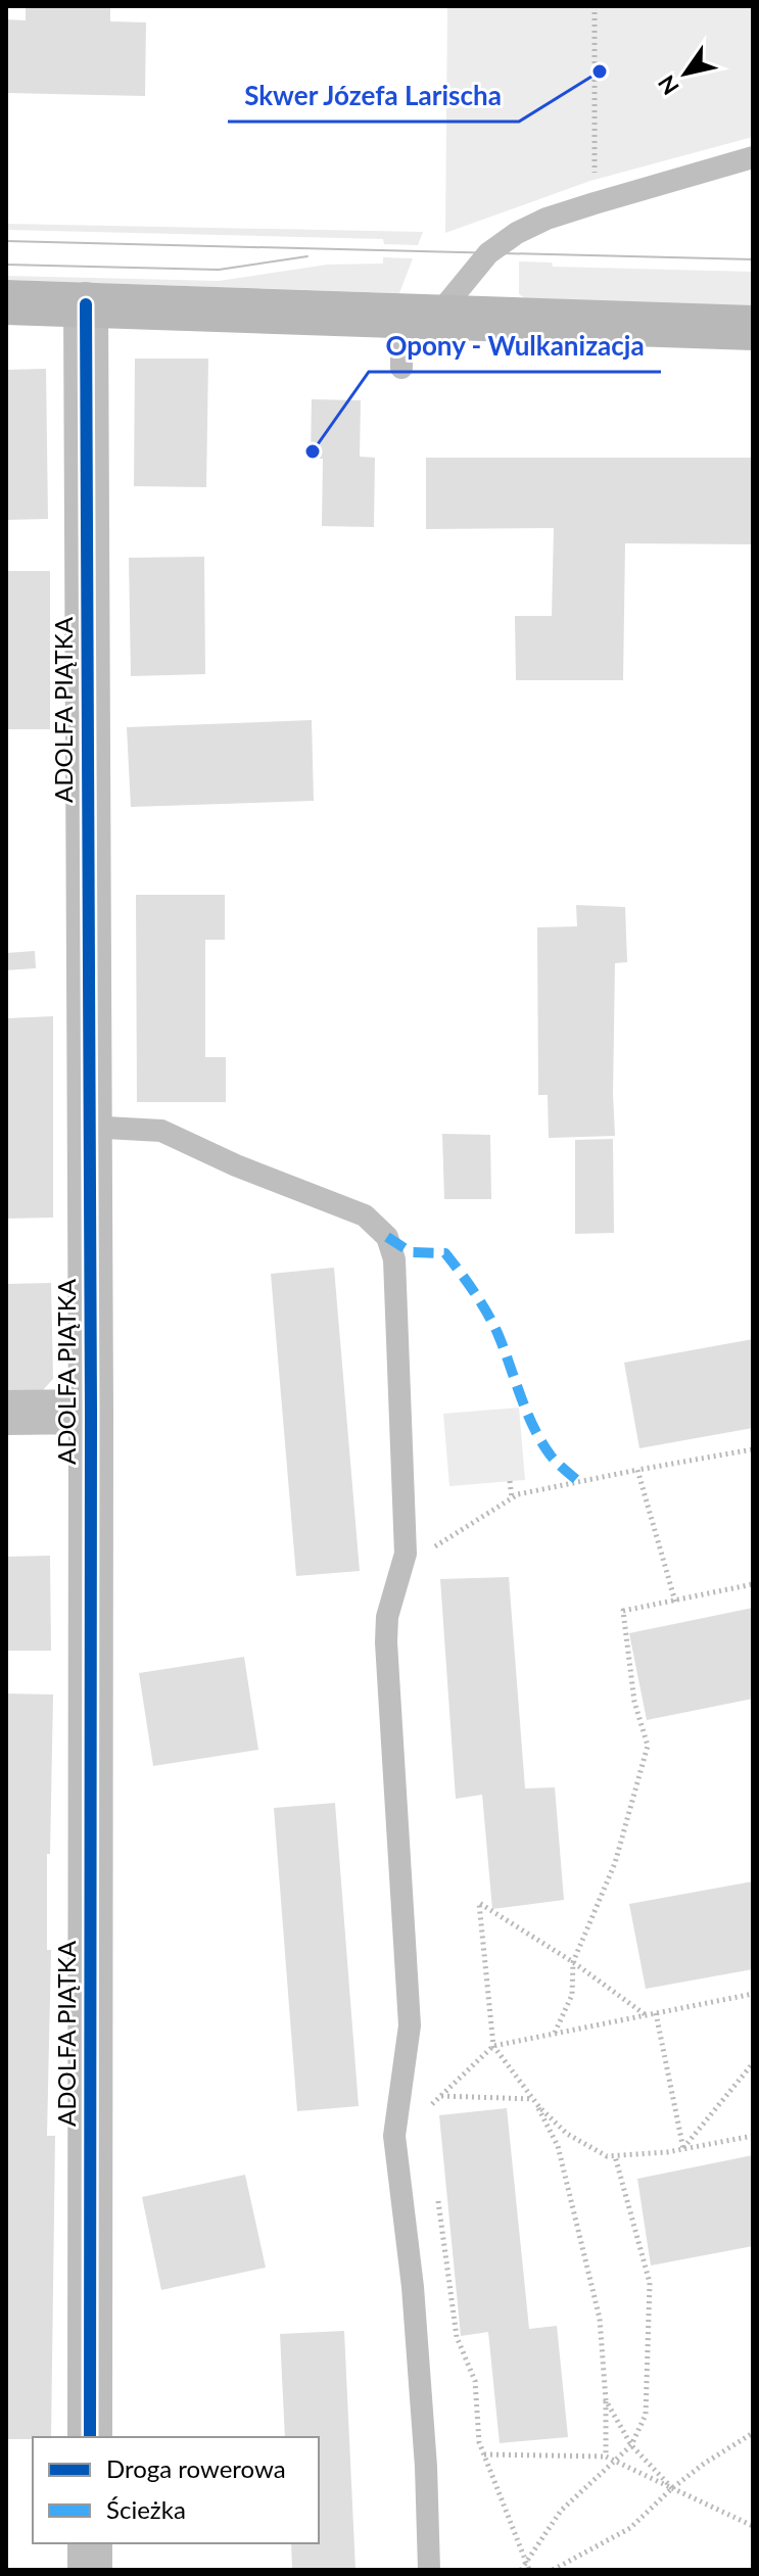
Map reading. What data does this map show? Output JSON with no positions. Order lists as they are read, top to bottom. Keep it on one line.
{"streets":{"street":["ADOLFA PIĄTKA"]},"places":["Skwer Józefa Larischa","Opony - Wulkanizacja"],"legend":["Droga rowerowa","Ścieżka"],"north":"bottom left"}
